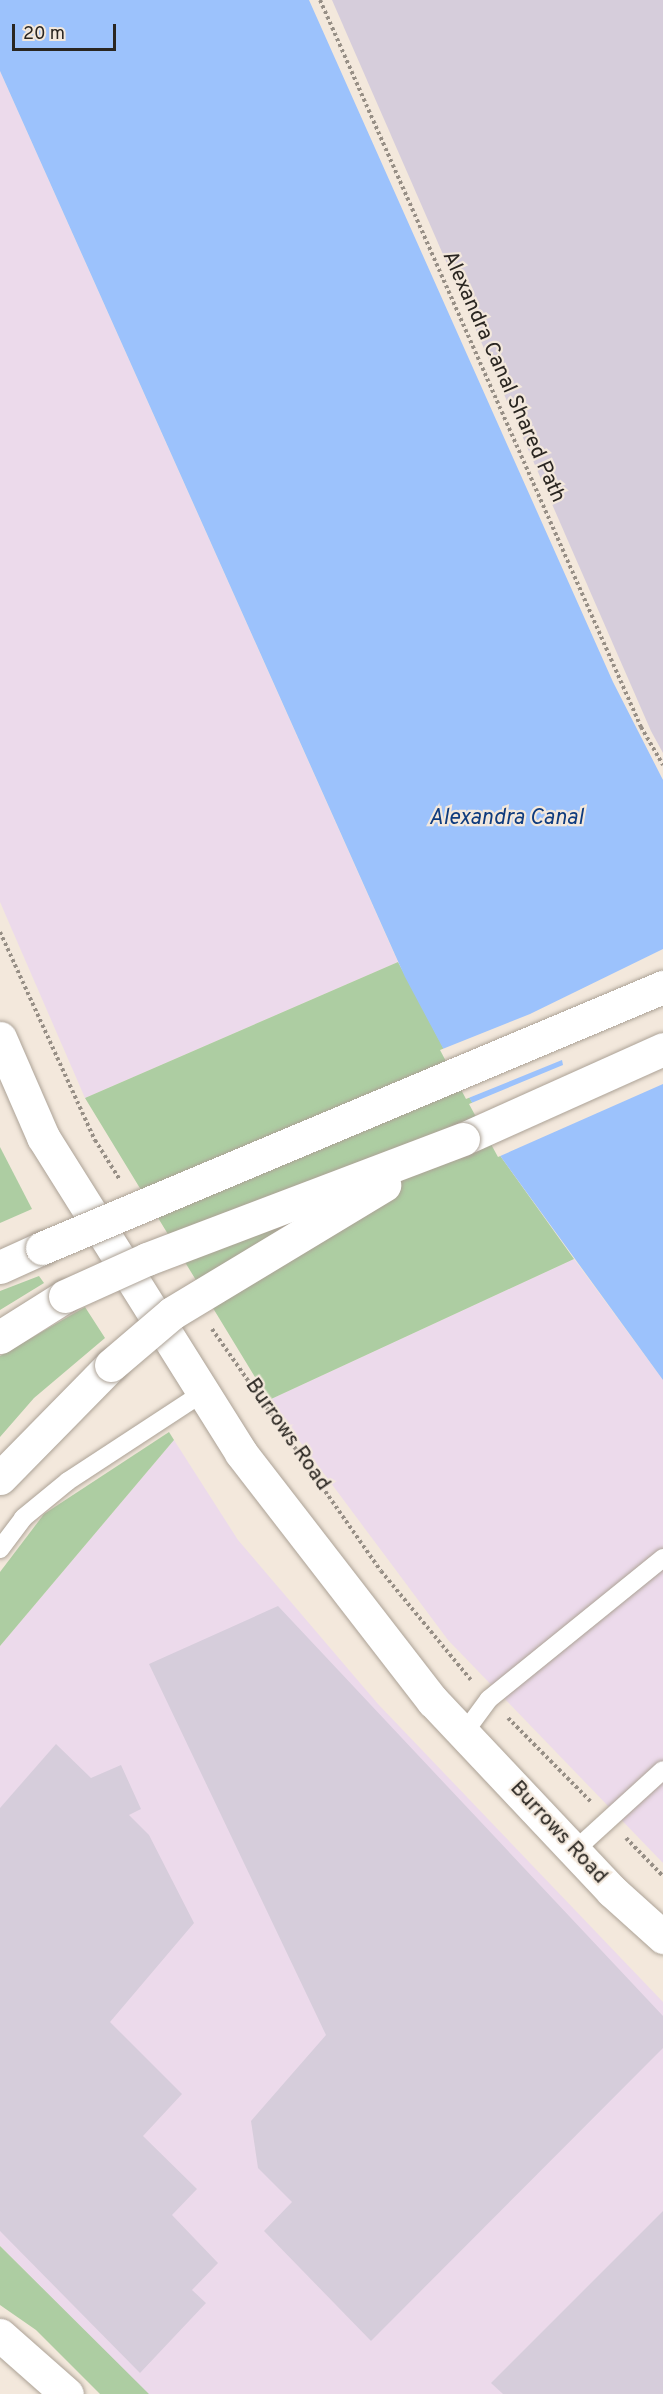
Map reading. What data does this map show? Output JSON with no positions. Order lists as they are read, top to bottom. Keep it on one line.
{"streets":{"main road":["Burrows Road"],"path":["Alexandra Canal Shared Path"]},"water":["Alexandra Canal"],"scale_bar":"20 m"}
